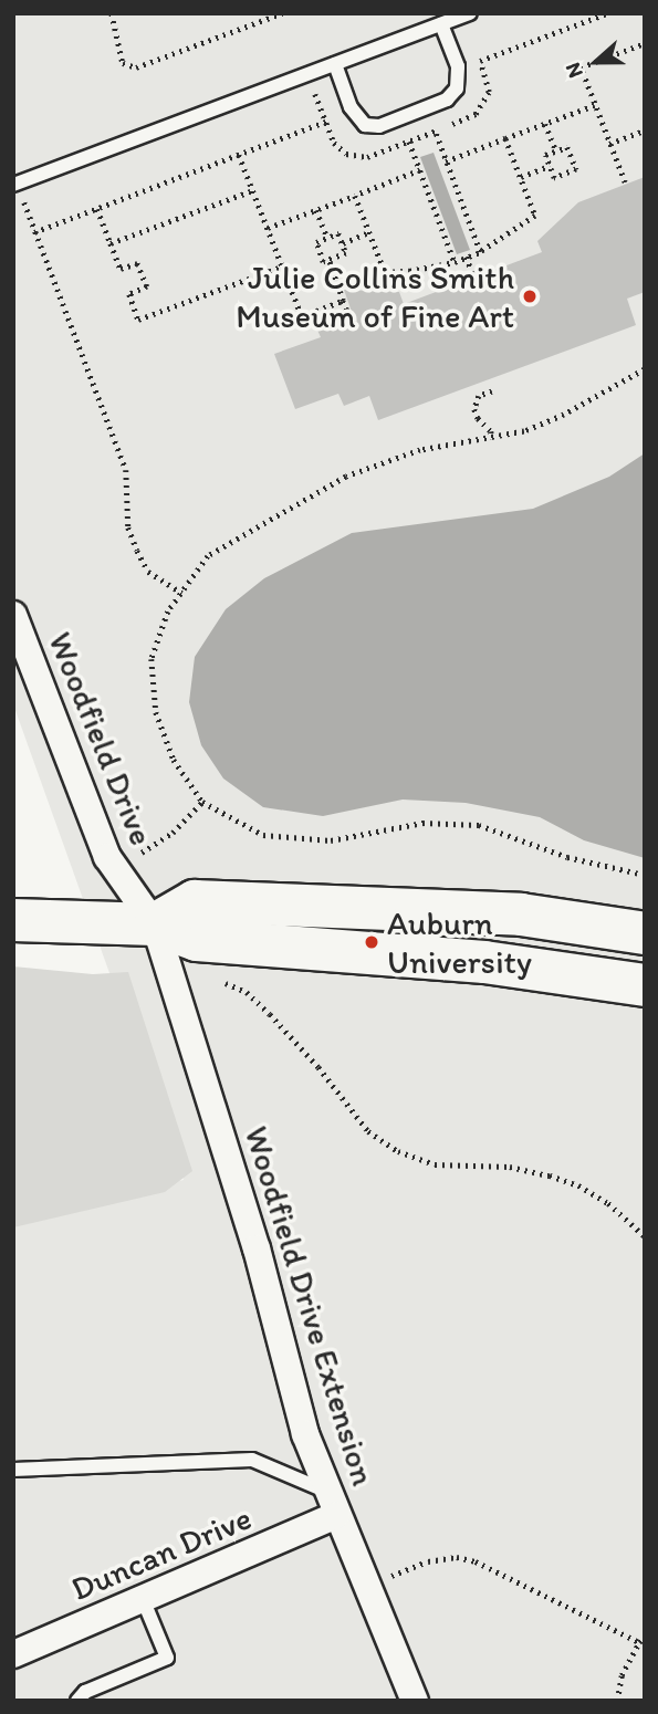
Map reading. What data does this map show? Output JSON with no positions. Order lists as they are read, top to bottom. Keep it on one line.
{"streets":{"street":["Woodfield Drive","Woodfield Drive Extension","Duncan Drive"]},"crossings":[["Woodfield Drive","Woodfield Drive Extension"],["Woodfield Drive Extension","Duncan Drive"]],"places":["Julie Collins Smith Museum of Fine Art","Auburn University"],"north":"left"}
